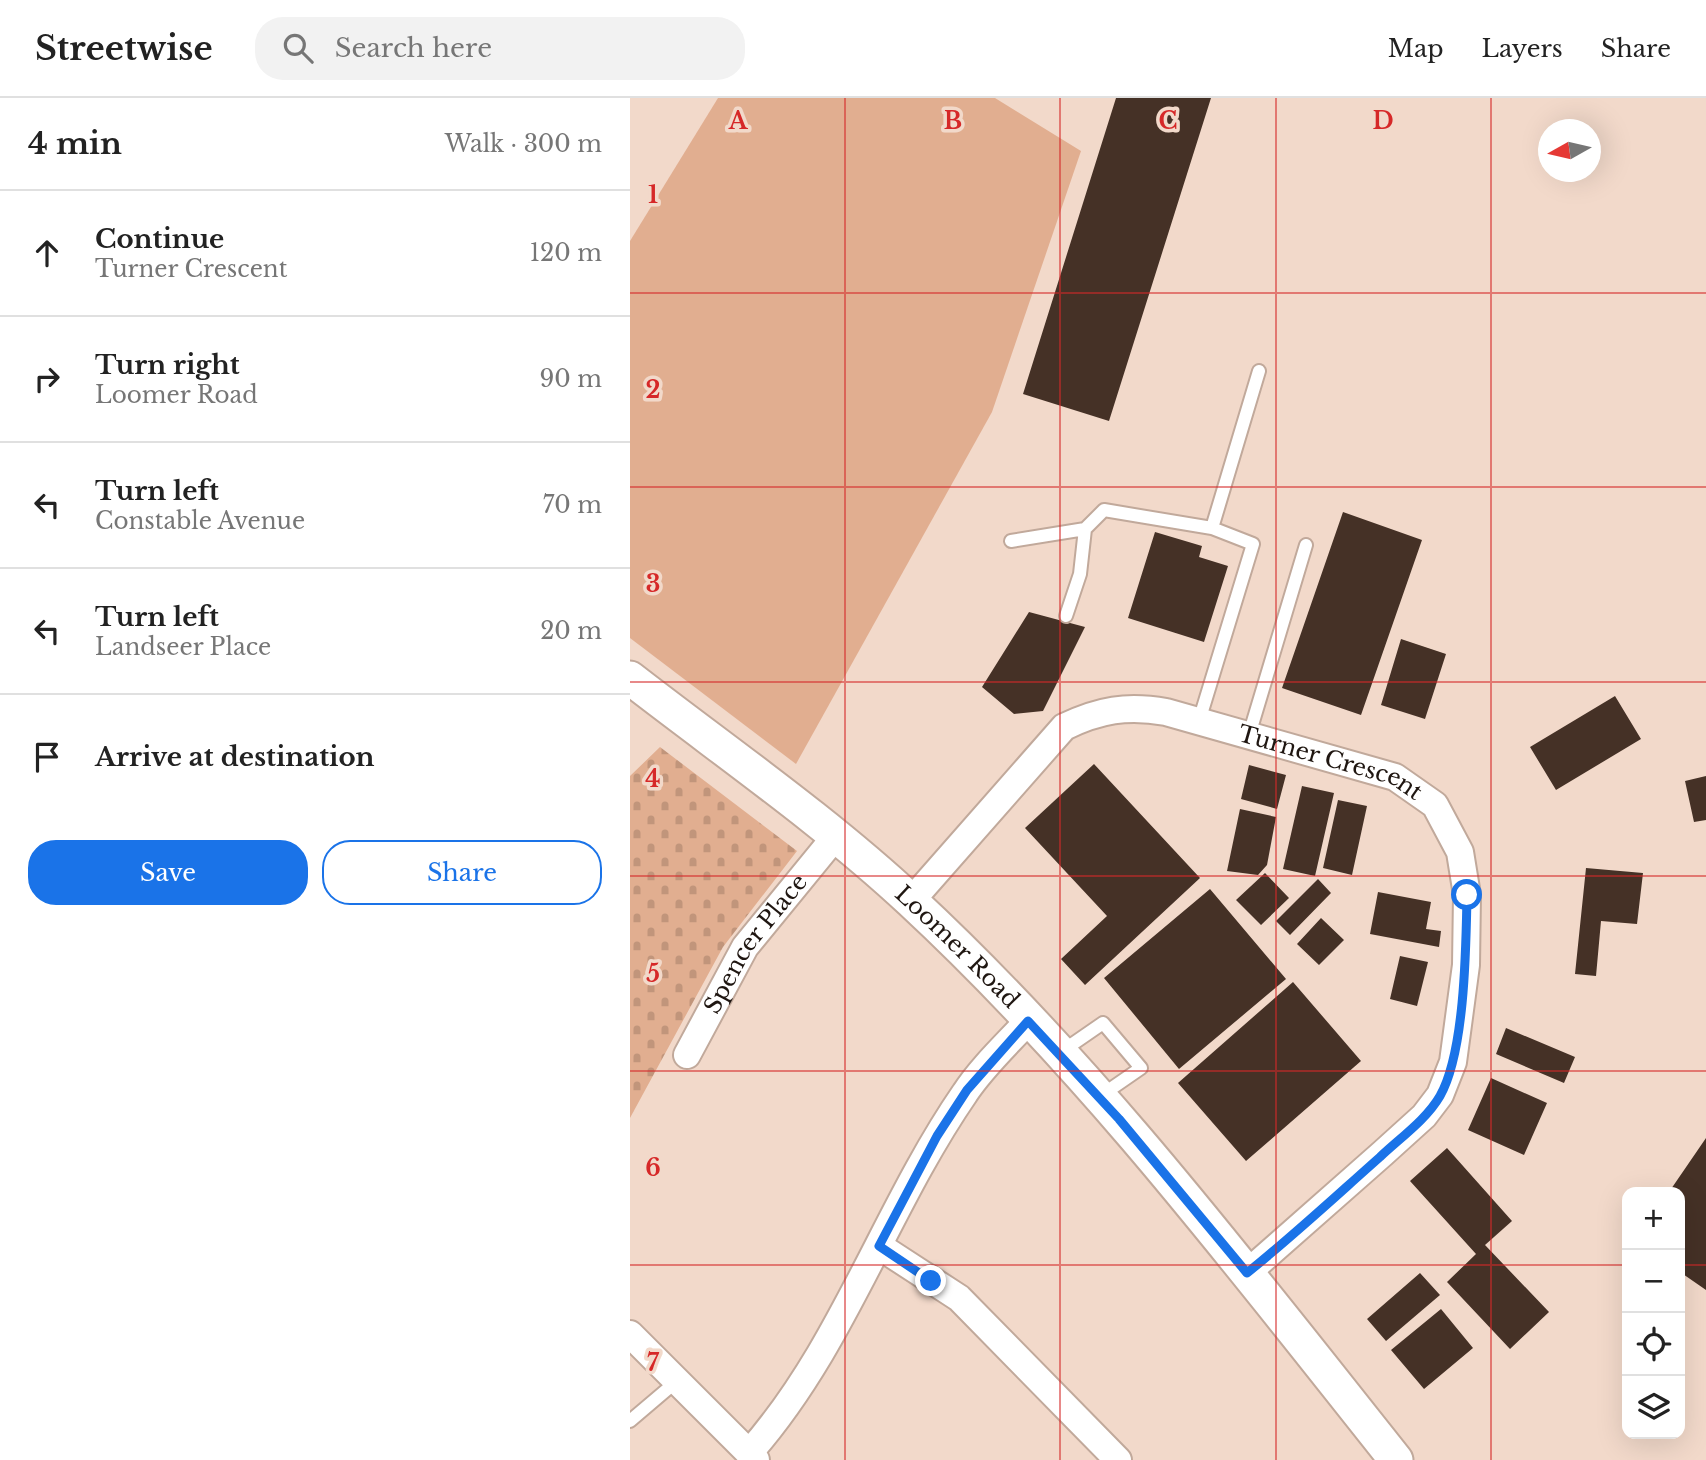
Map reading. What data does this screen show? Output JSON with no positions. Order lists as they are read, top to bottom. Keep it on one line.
{"streets":{"street":["Turner Crescent","Spencer Place","Loomer Road"]},"crossings":[["Turner Crescent","Loomer Road"],["Spencer Place","Loomer Road"]],"north":"left","page":{"header":"Streetwise","search":"Search here","nav":["Map","Layers","Share"],"heading":["4 min","Walk · 300 m"],"list":[["Continue","Turner Crescent","120 m"],["Turn right","Loomer Road","90 m"],["Turn left","Constable Avenue","70 m"],["Turn left","Landseer Place","20 m"],"Arrive at destination"],"buttons":["Save","Share"],"map_buttons":["+","−"]},"grid":{"columns":["A","B","C","D"],"rows":["1","2","3","4","5","6","7"]}}
